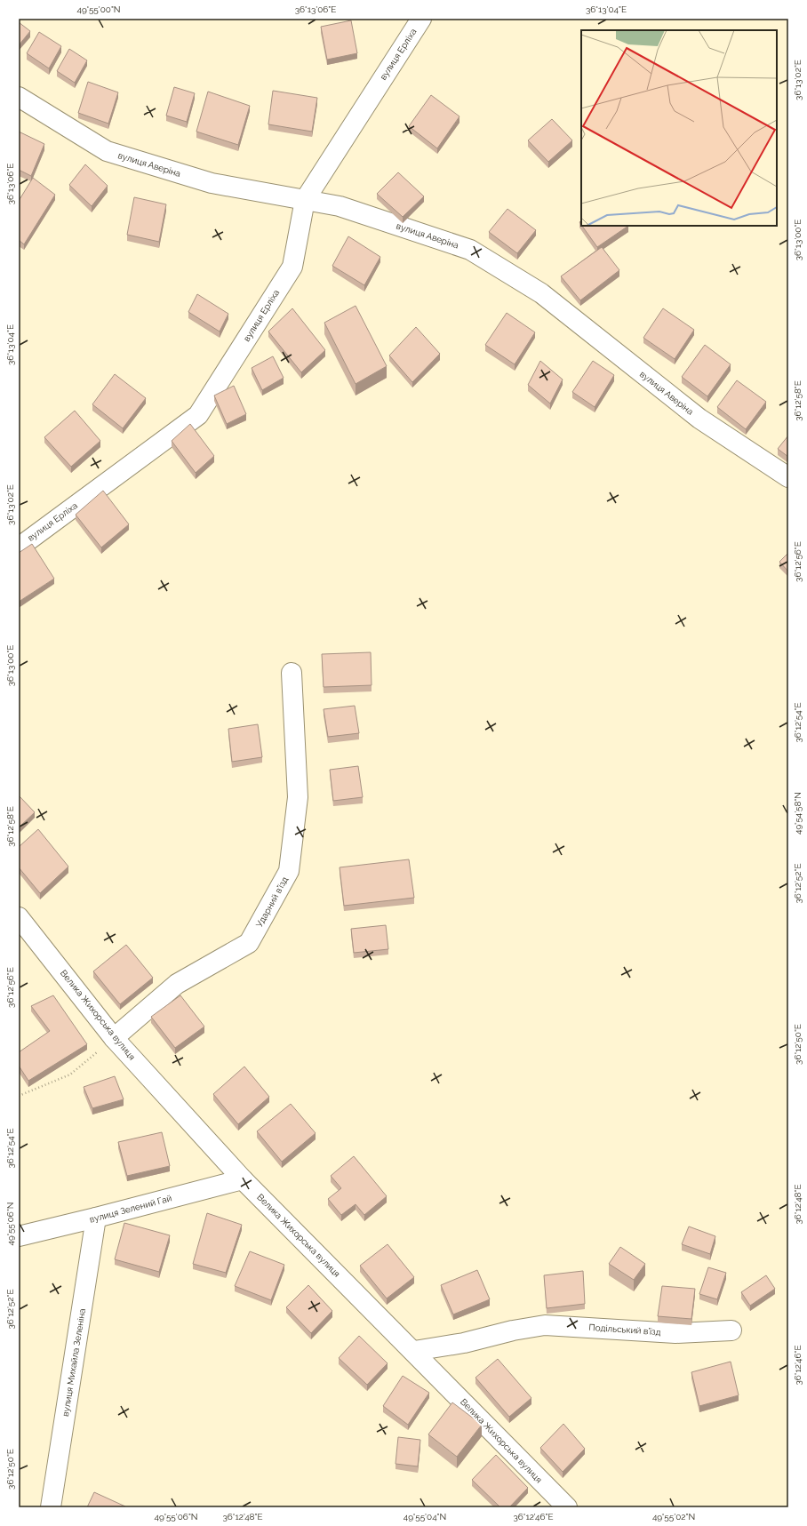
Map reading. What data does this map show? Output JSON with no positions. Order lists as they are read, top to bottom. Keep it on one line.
{"streets":{"street":["вулиця Ерліха","вулиця Аверіна","Ударний в’їзд","Велика Жихорська вулиця","вулиця Зелений Гай","Подільський в’їзд","вулиця Михайла Зеленіна"]},"crossings":[["вулиця Ерліха","вулиця Аверіна"],["Ударний в’їзд","Велика Жихорська вулиця"],["Велика Жихорська вулиця","вулиця Зелений Гай"],["Велика Жихорська вулиця","Подільський в’їзд"],["вулиця Зелений Гай","вулиця Михайла Зеленіна"]],"coordinates":["49°55'00\"N","36°13'06\"E","36°13'04\"E","36°13'02\"E","36°13'00\"E","36°12'58\"E","36°12'56\"E","36°12'54\"E","49°54'58\"N","36°12'52\"E","36°12'50\"E","36°12'48\"E","49°55'06\"N","36°12'46\"E","49°55'04\"N","49°55'02\"N"]}
